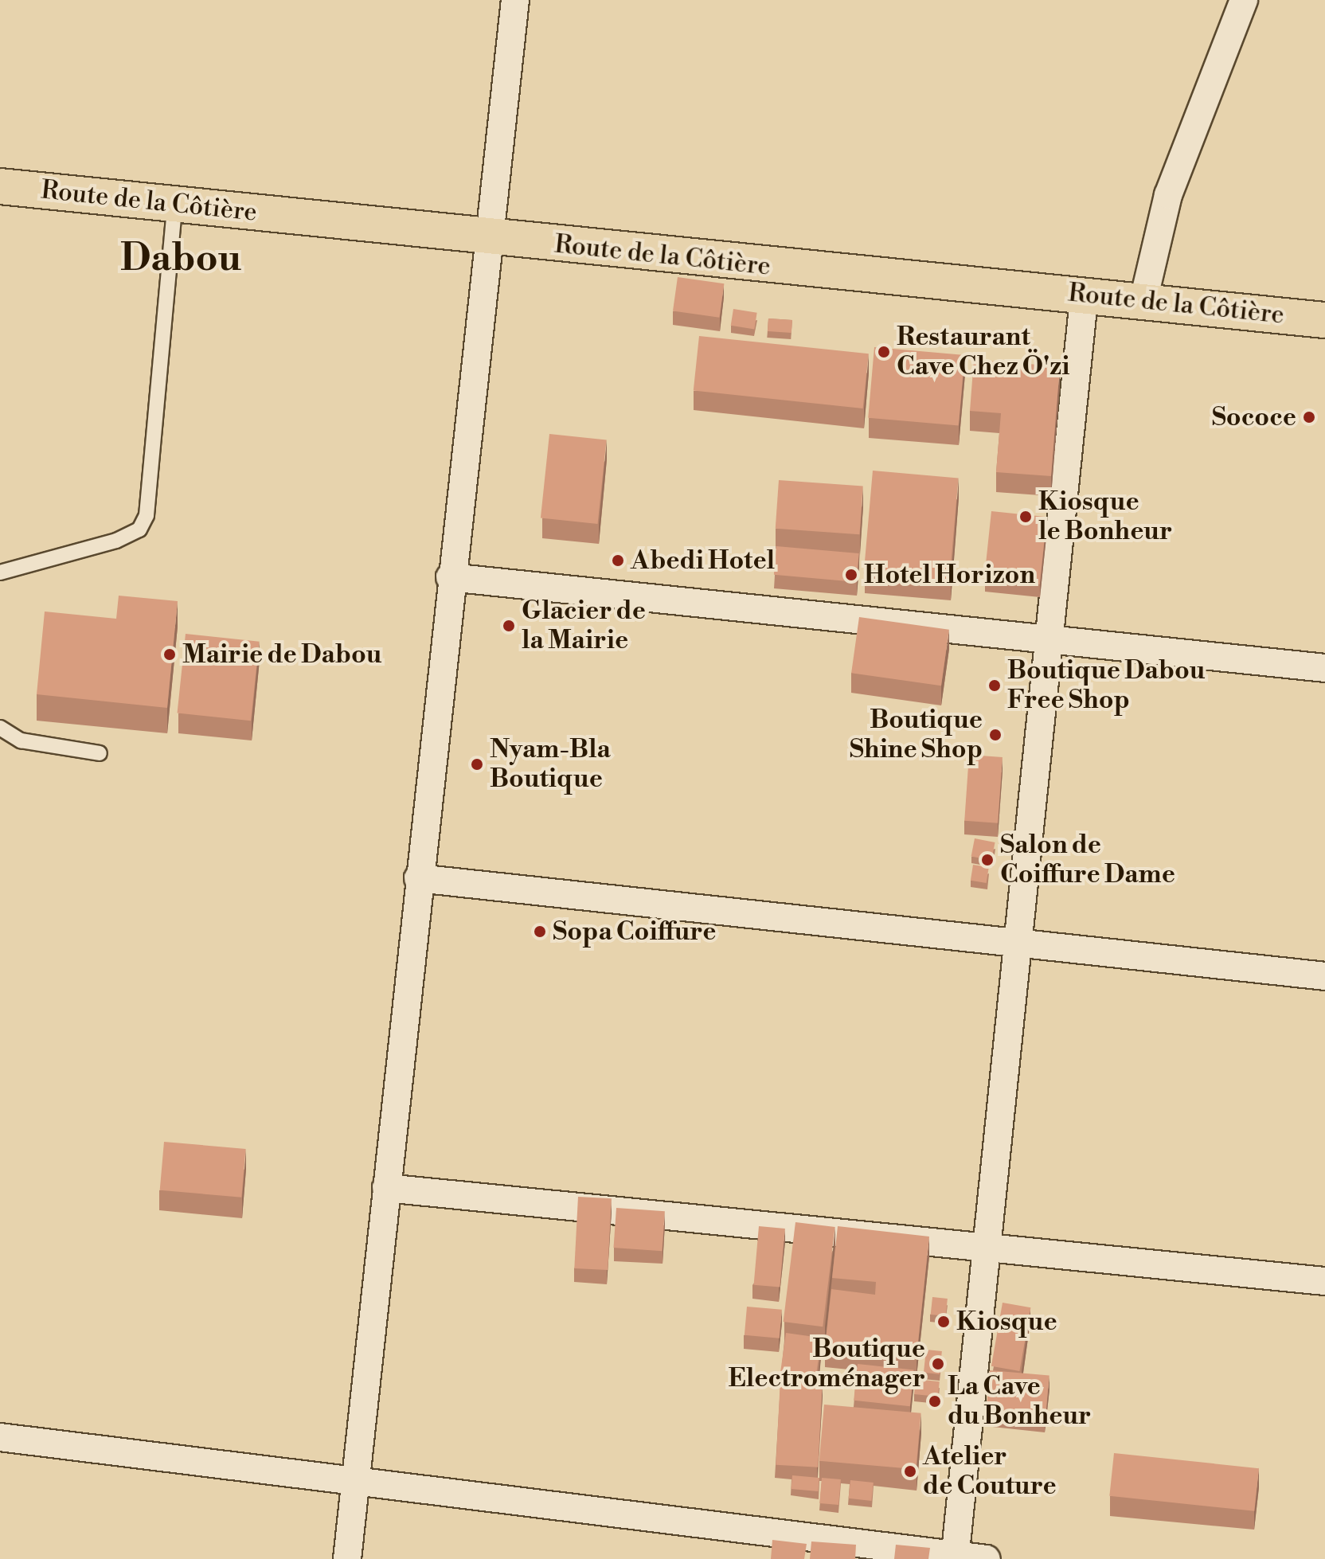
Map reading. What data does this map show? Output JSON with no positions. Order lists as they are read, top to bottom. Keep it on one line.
{"streets":{"main road":["Route de la Côtière"]},"districts":["Dabou"],"places":["Restaurant Cave Chez Ö'zi","Sococe","Kiosque le Bonheur","Abedi Hotel","Hotel Horizon","Glacier de la Mairie","Mairie de Dabou","Boutique Dabou Free Shop","Boutique Shine Shop","Nyam-Bla Boutique","Salon de Coiffure Dame","Sopa Coiffure","Kiosque","Boutique Electroménager","La Cave du Bonheur","Atelier de Couture"]}
